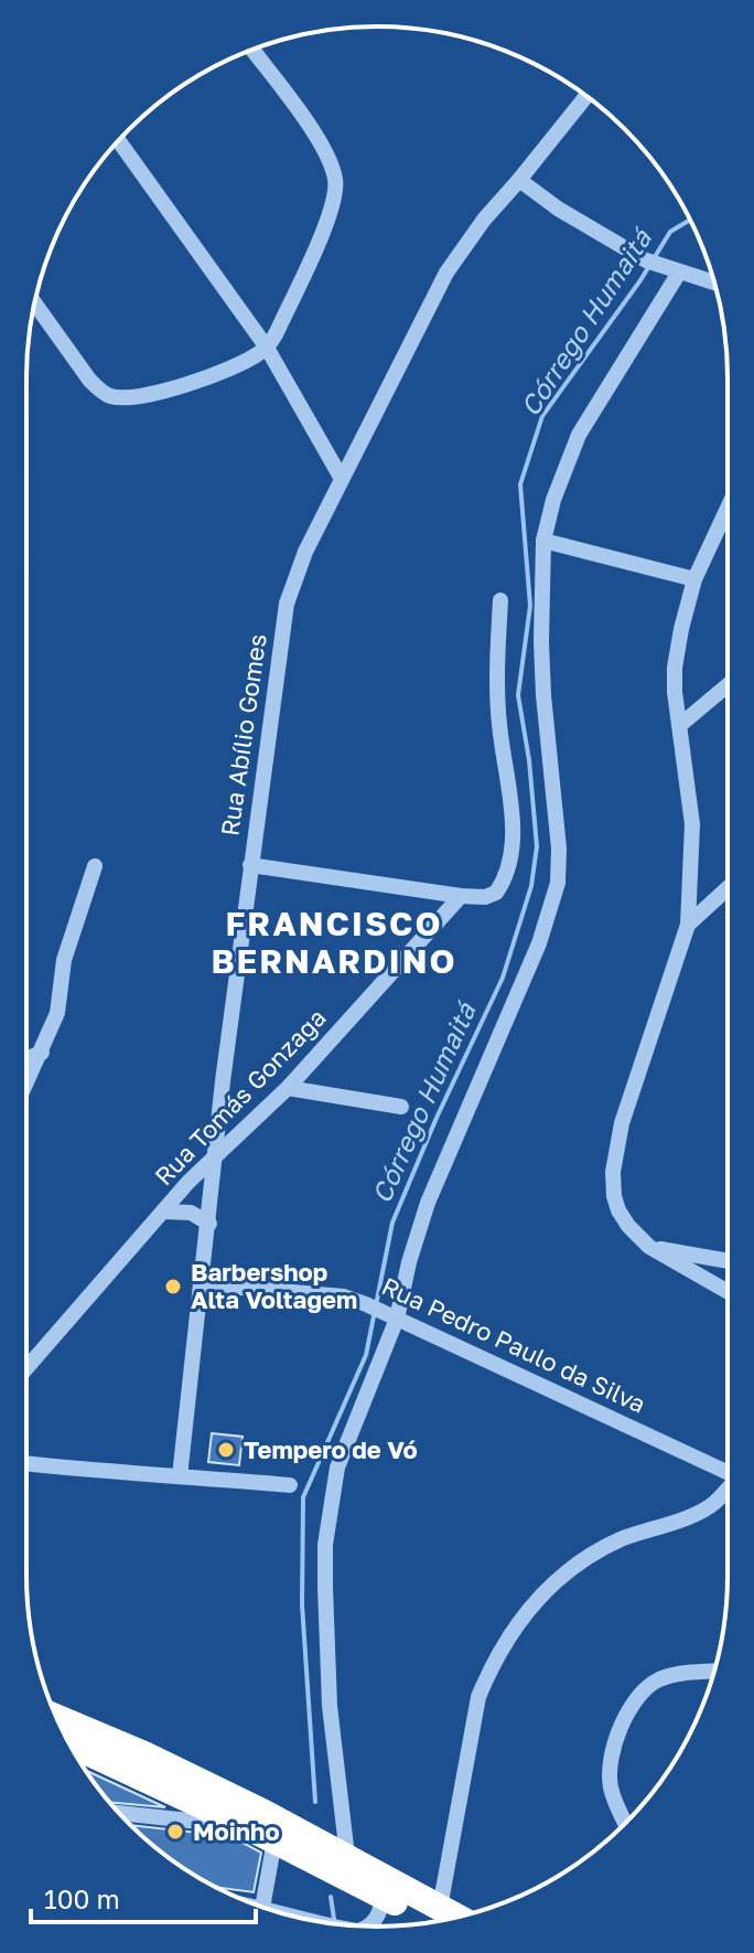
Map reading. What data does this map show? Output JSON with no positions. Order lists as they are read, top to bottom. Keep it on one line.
{"streets":{"street":["Rua Abílio Gomes","Rua Tomás Gonzaga","Rua Pedro Paulo da Silva"]},"crossings":[["Rua Abílio Gomes","Rua Tomás Gonzaga"],["Rua Abílio Gomes","Rua Pedro Paulo da Silva"]],"districts":["FRANCISCO BERNARDINO"],"water":["Córrego Humaitá"],"places":["Barbershop Alta Voltagem","Tempero de Vó","Moinho"],"scale_bar":"100 m"}
